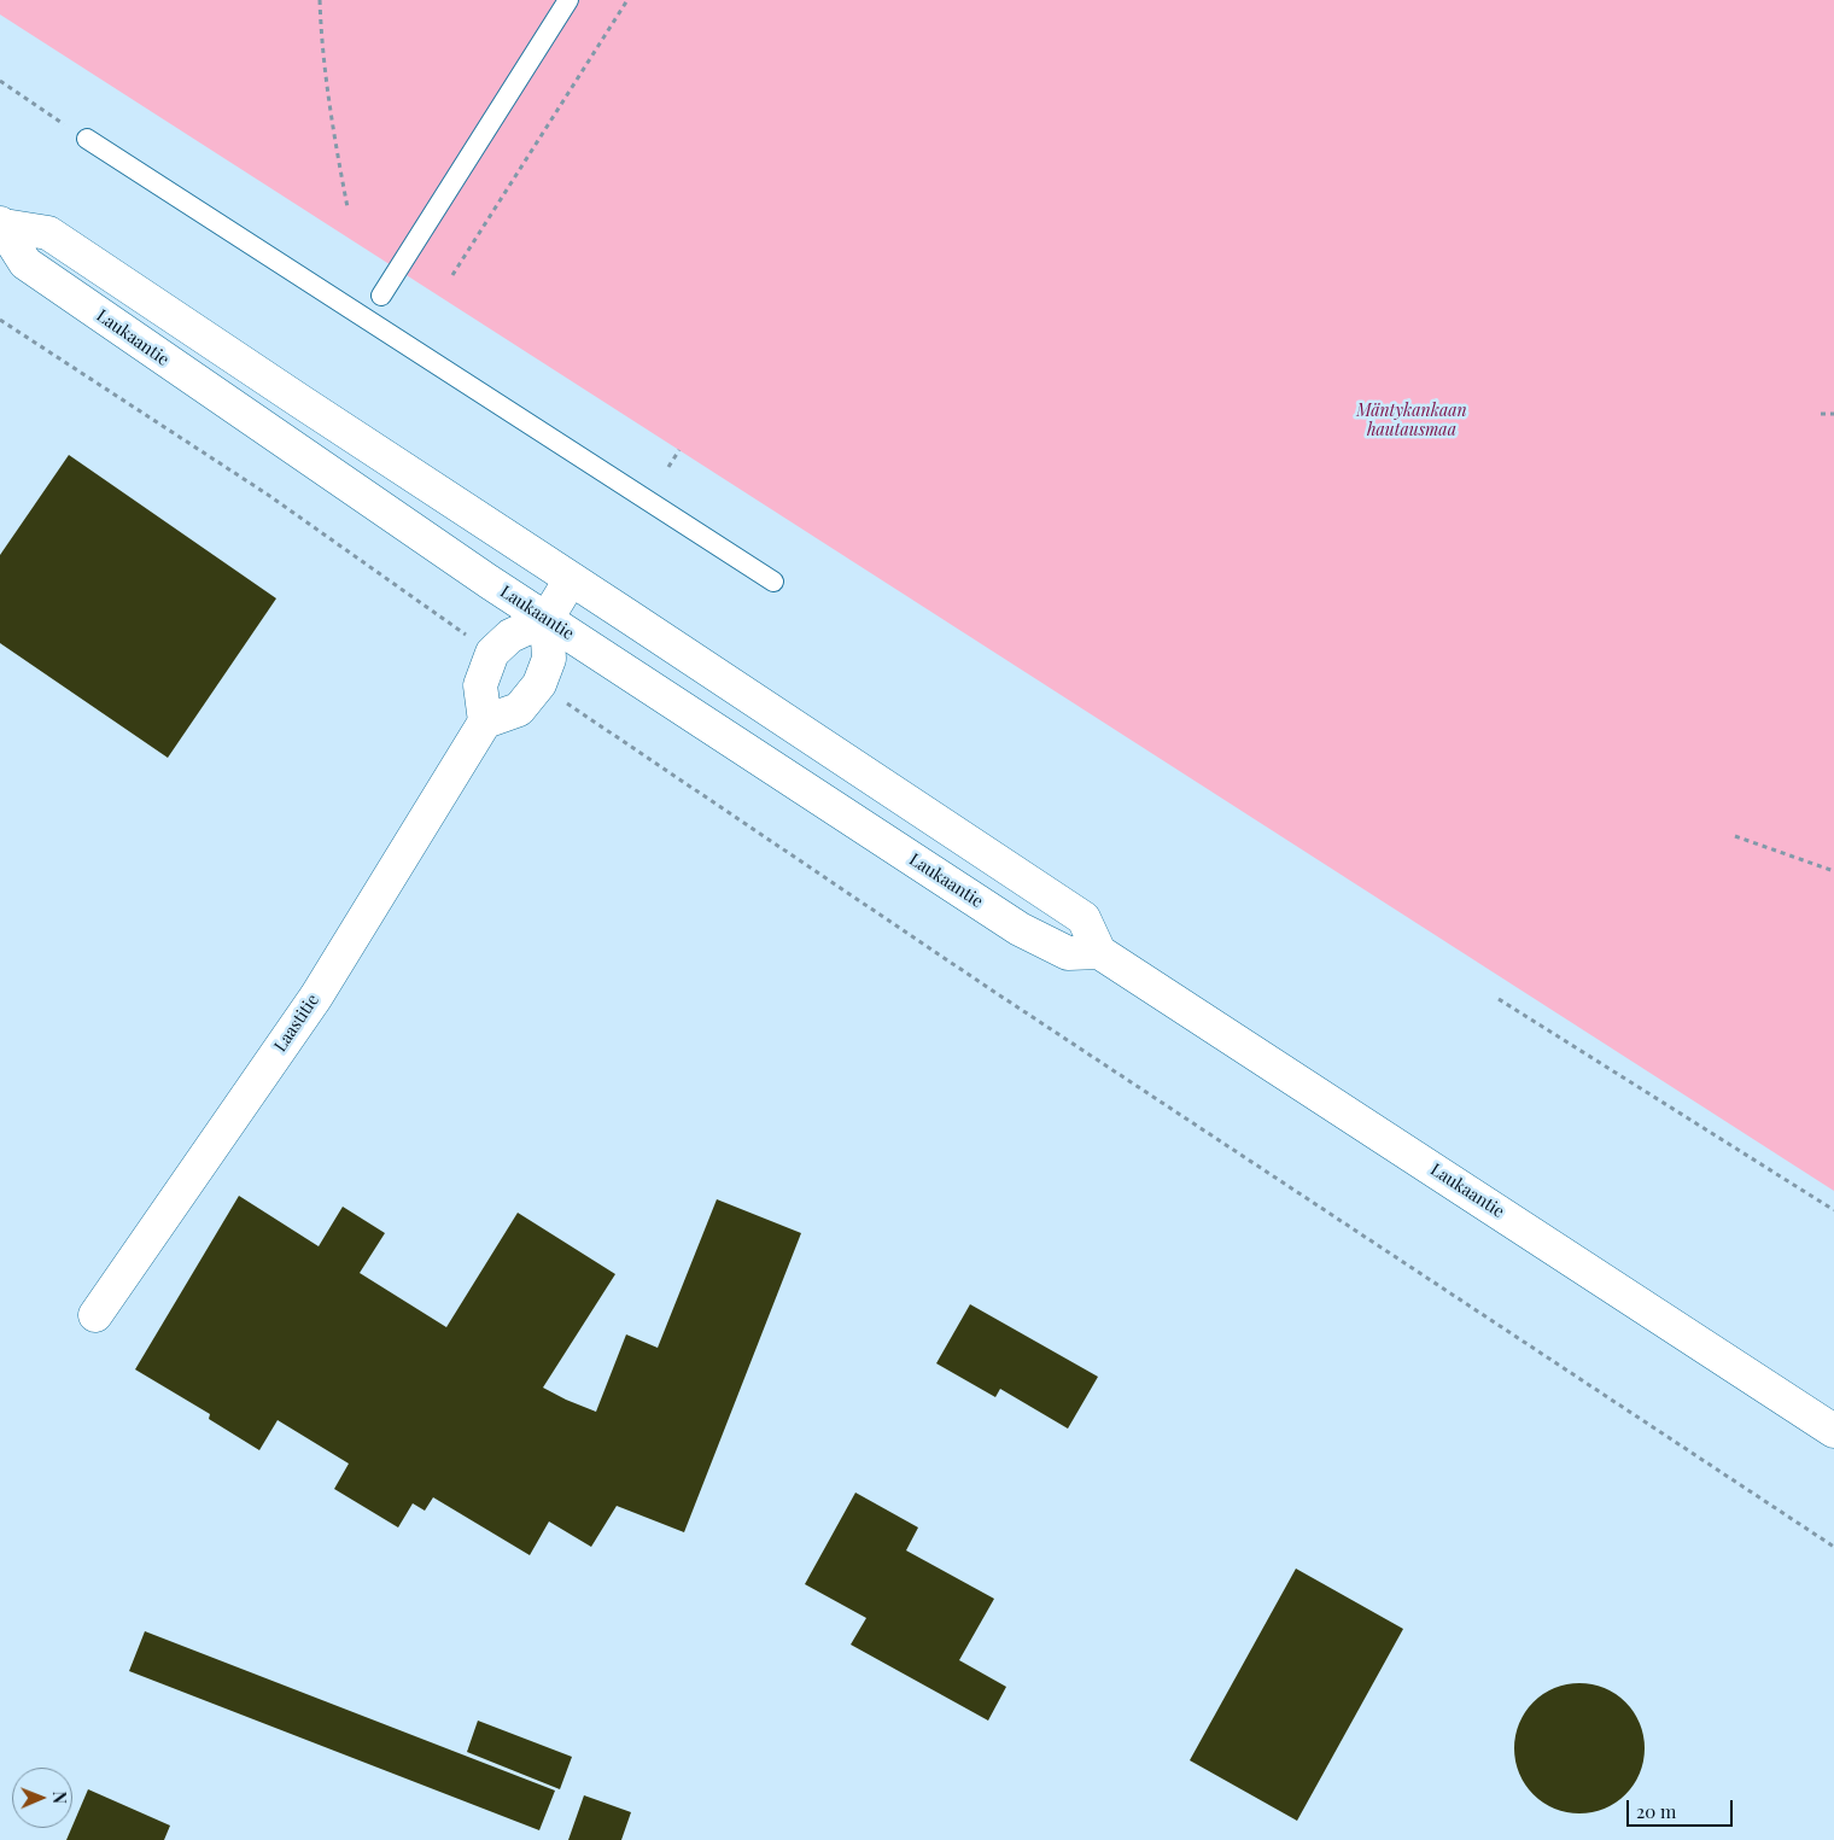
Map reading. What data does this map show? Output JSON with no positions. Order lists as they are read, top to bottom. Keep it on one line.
{"streets":{"main road":["Laukaantie","Laastitie"]},"parks":["Mäntykankaan hautausmaa"],"scale_bar":"20 m","north":"right"}
